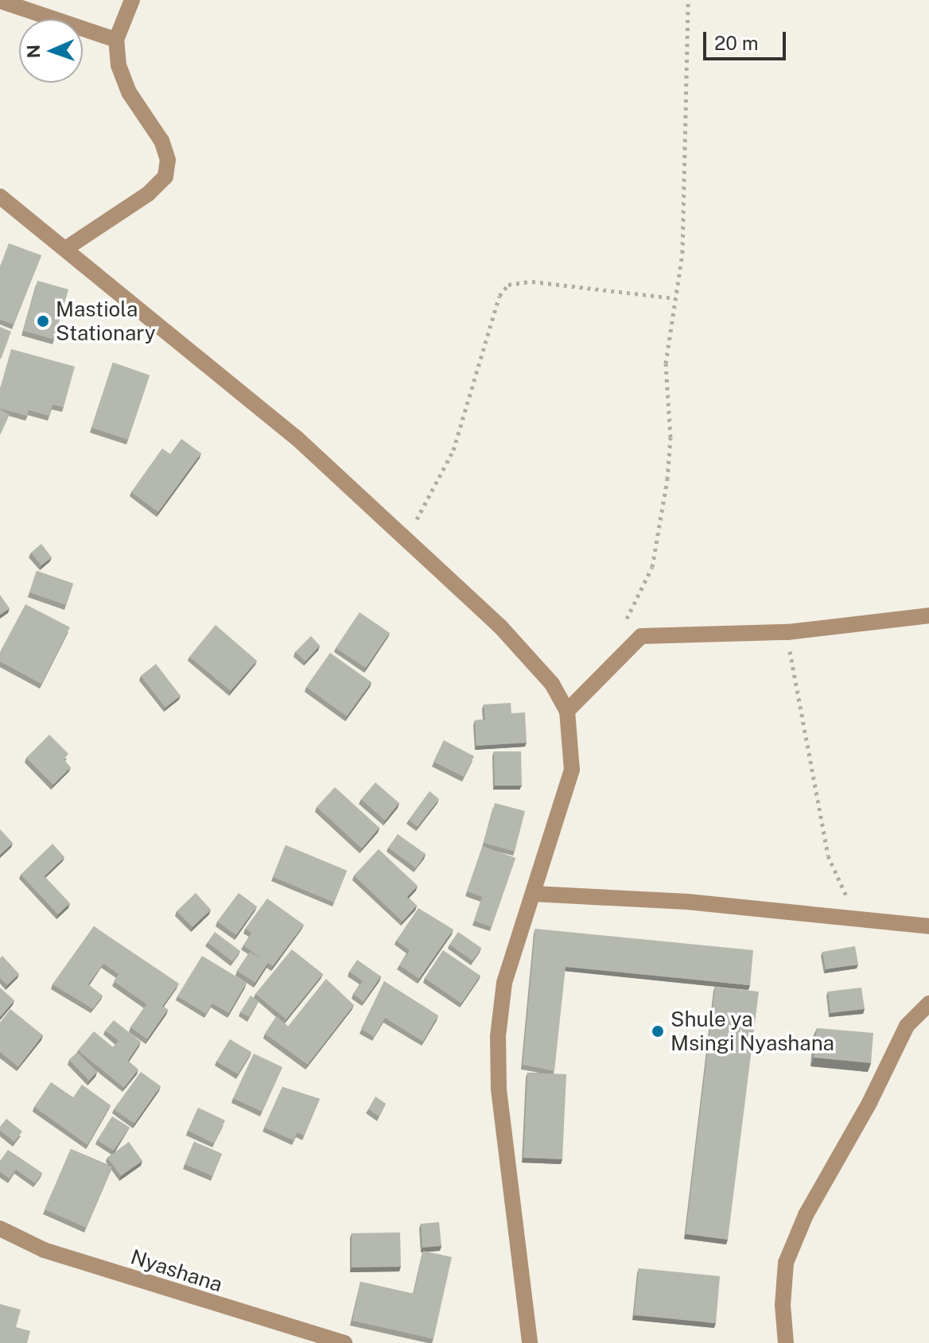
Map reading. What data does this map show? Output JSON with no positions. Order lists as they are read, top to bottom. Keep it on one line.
{"streets":{"street":["Nyashana"]},"places":["Mastiola Stationary","Shule ya Msingi Nyashana"],"scale_bar":"20 m","north":"left"}
